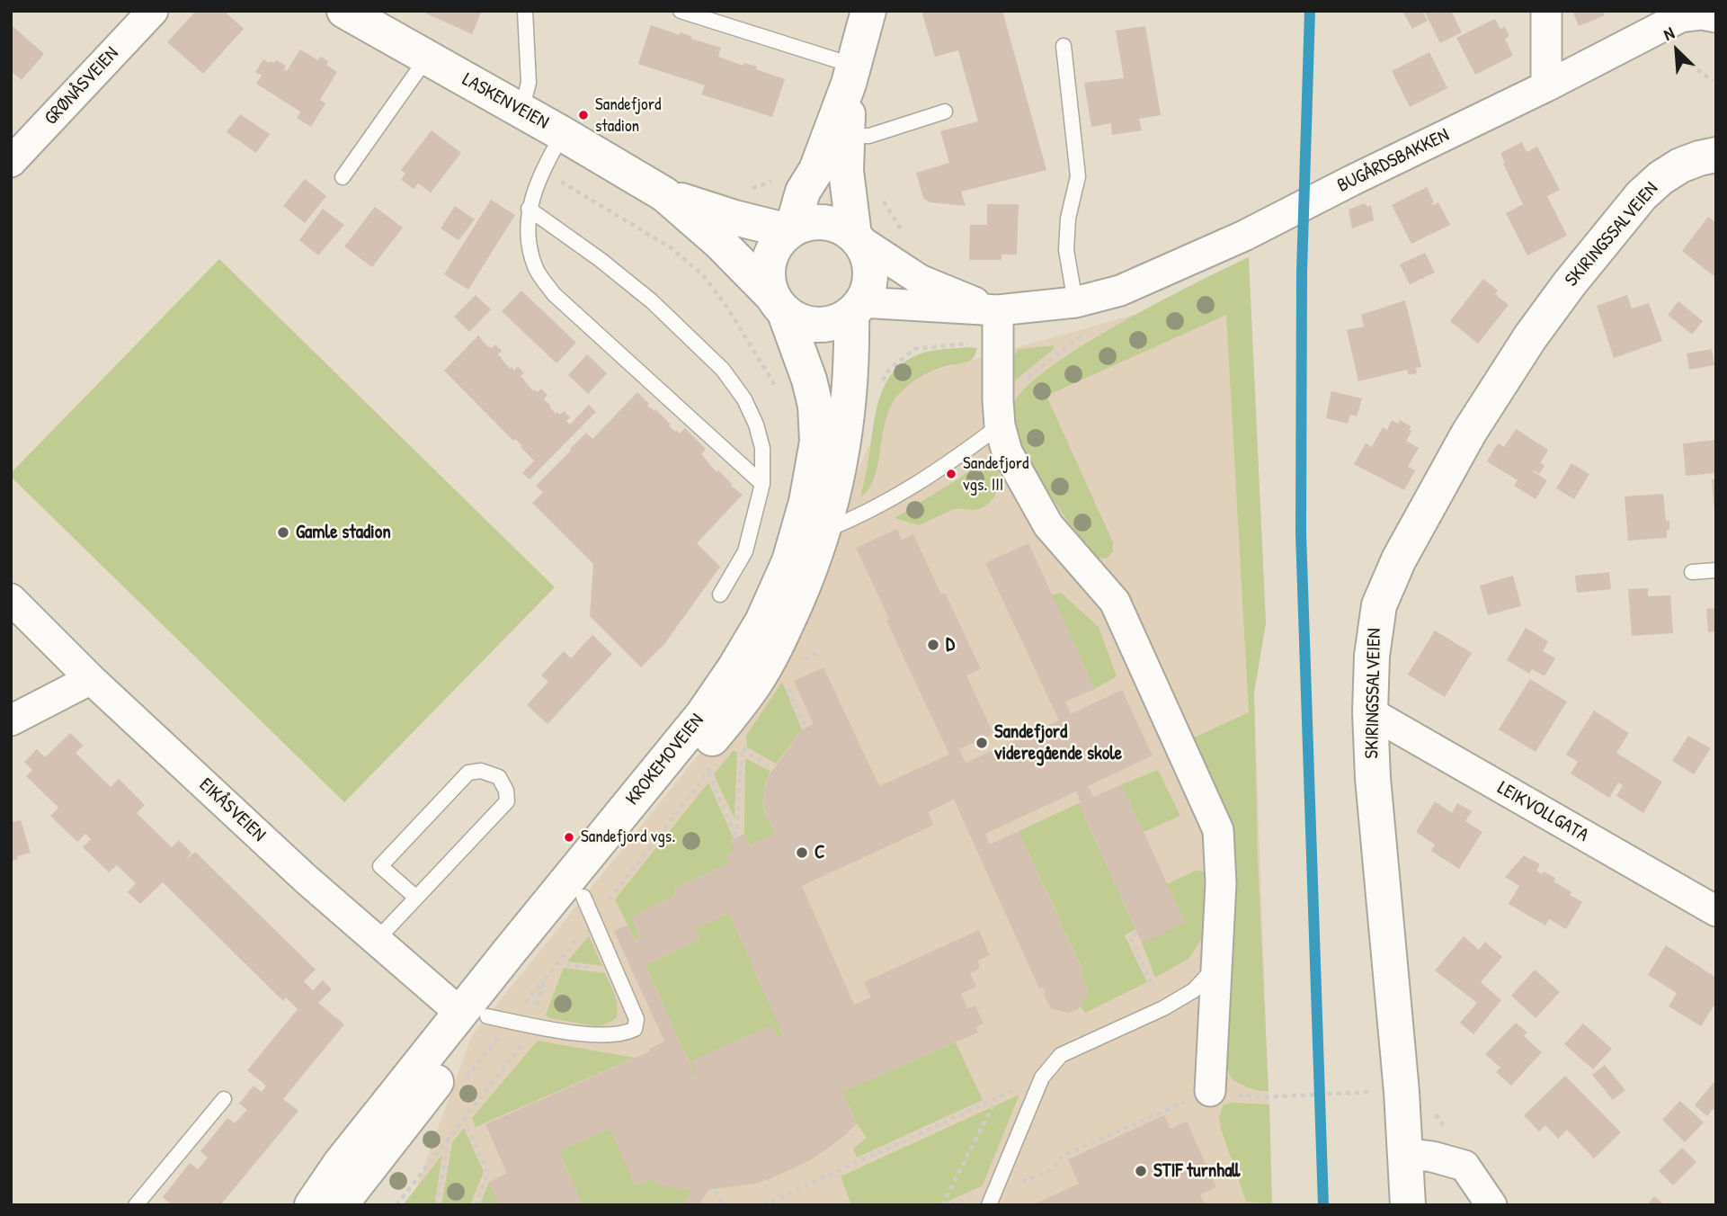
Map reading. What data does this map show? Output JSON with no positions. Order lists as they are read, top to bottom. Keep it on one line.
{"streets":{"main road":["LASKENVEIEN","SKIRINGSSALVEIEN","KROKEMOVEIEN"],"street":["GRØNÅSVEIEN","BUGÅRDSBAKKEN","EIKÅSVEIEN","LEIKVOLLGATA"]},"crossings":[["LASKENVEIEN","BUGÅRDSBAKKEN"],["LASKENVEIEN","KROKEMOVEIEN"],["BUGÅRDSBAKKEN","KROKEMOVEIEN"],["SKIRINGSSALVEIEN","LEIKVOLLGATA"],["KROKEMOVEIEN","EIKÅSVEIEN"]],"places":["Sandefjord stadion","Sandefjord vgs. III","Gamle stadion","D","Sandefjord videregående skole","Sandefjord vgs.","C","STIF turnhall"],"north":"top left"}
